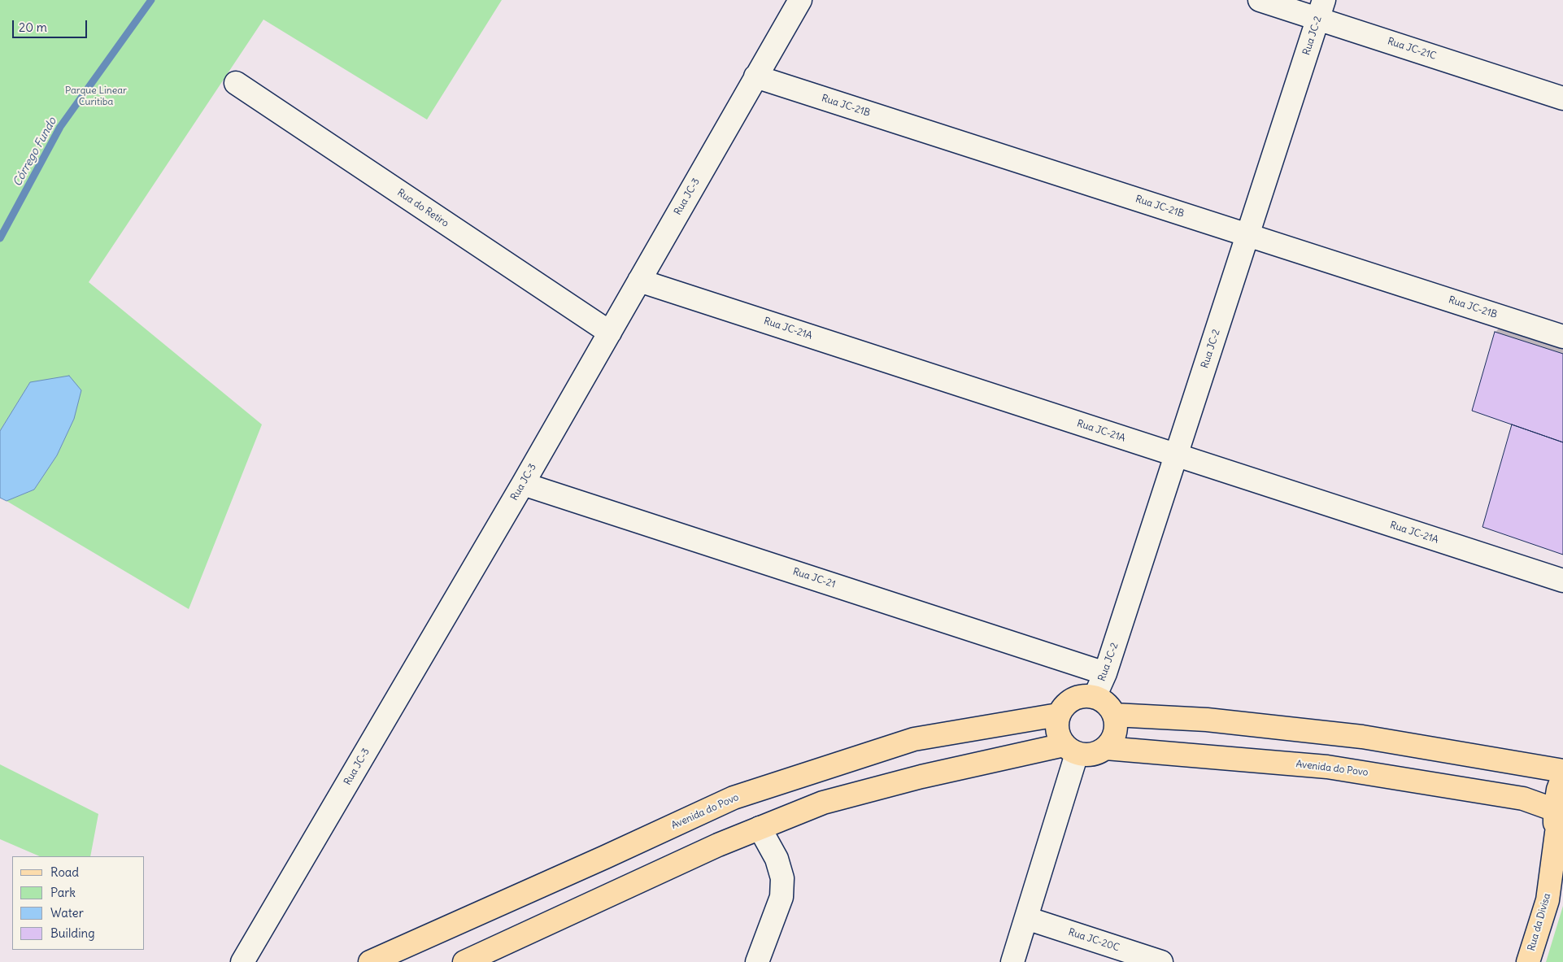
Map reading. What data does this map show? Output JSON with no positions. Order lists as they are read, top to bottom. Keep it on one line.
{"streets":{"main road":["Avenida do Povo","Rua da Divisa"],"street":["Rua JC-2","Rua JC-21C","Rua JC-21B","Rua JC-3","Rua do Retiro","Rua JC-21A","Rua JC-21","Rua JC-20C"]},"crossings":[["Rua JC-2","Rua JC-21C"],["Rua JC-2","Rua JC-21B"],["Rua JC-2","Rua JC-21A"],["Rua JC-2","Rua JC-21"],["Rua JC-2","Avenida do Povo"],["Rua JC-21B","Rua JC-3"],["Rua JC-3","Rua do Retiro"],["Rua JC-3","Rua JC-21A"],["Rua JC-3","Rua JC-21"],["Avenida do Povo","Rua da Divisa"]],"water":["Córrego Fundo"],"parks":["Parque Linear Curitiba"],"legend":["Road","Park","Water","Building"],"scale_bar":"20 m"}
